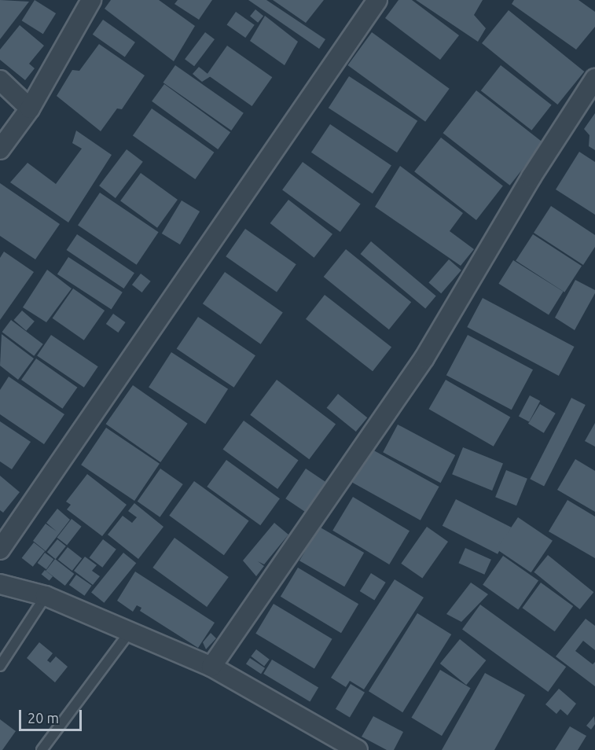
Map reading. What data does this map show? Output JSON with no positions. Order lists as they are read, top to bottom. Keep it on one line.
{"scale_bar":"20 m"}
